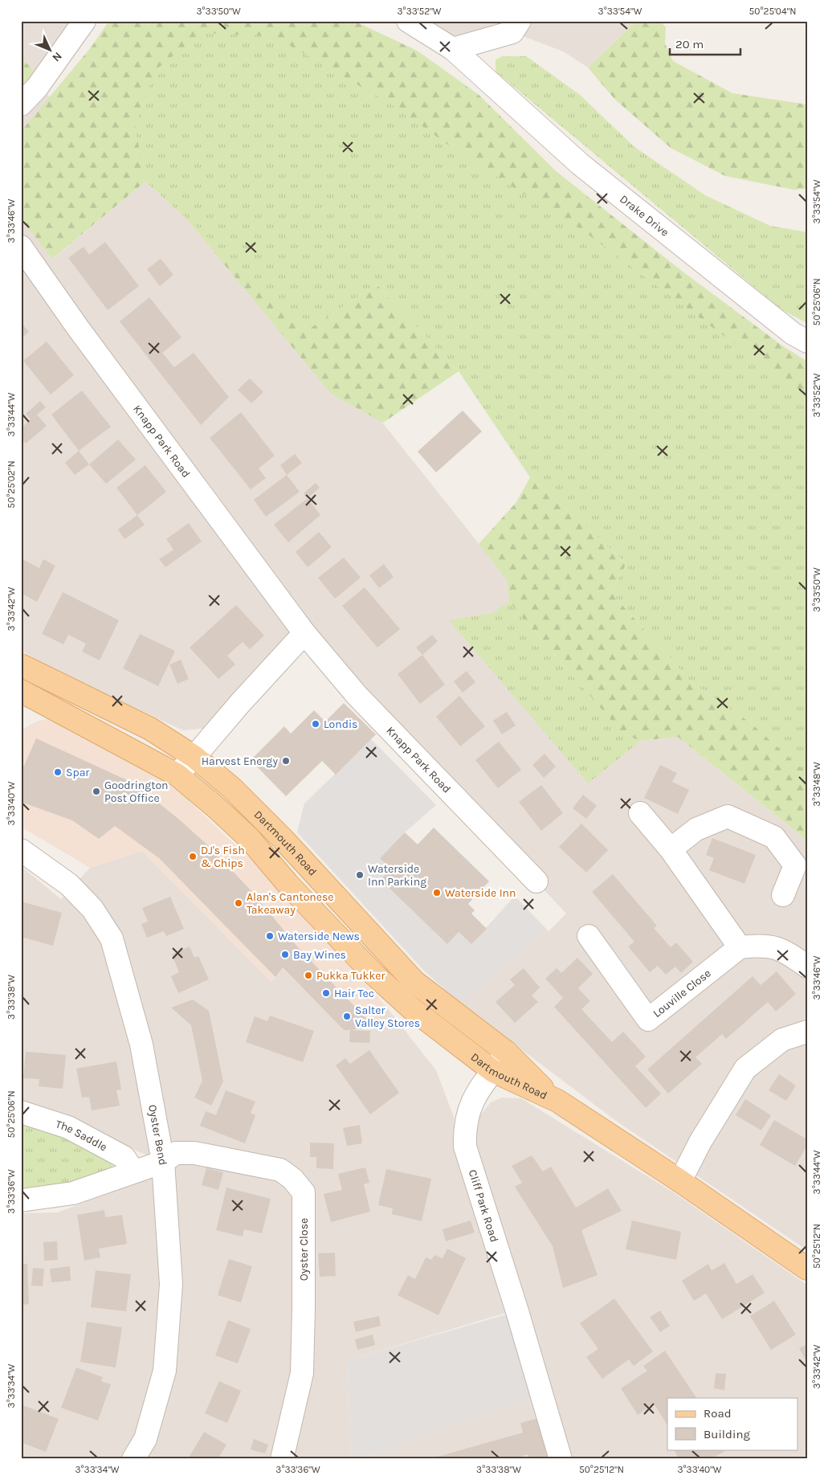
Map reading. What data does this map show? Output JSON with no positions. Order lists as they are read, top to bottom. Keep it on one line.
{"streets":{"main road":["Dartmouth Road"],"street":["Drake Drive","Knapp Park Road","Louville Close","Oyster Bend","The Saddle","Cliff Park Road","Oyster Close"]},"crossings":[["Dartmouth Road","Cliff Park Road"],["Oyster Bend","Oyster Close"]],"places":["Londis","Harvest Energy","Spar","Goodrington Post Office","DJ's Fish & Chips","Waterside Inn Parking","Waterside Inn","Alan's Cantonese Takeaway","Waterside News","Bay Wines","Pukka Tukker","Hair Tec","Salter Valley Stores"],"legend":["Road","Building"],"scale_bar":"20 m","north":"bottom right","coordinates":["3°33'50\"W","3°33'52\"W","3°33'54\"W","50°25'04\"N","3°33'46\"W","50°25'06\"N","3°33'44\"W","50°25'02\"N","3°33'42\"W","3°33'48\"W","3°33'40\"W","3°33'38\"W","3°33'36\"W","50°25'12\"N","3°33'34\"W"]}
